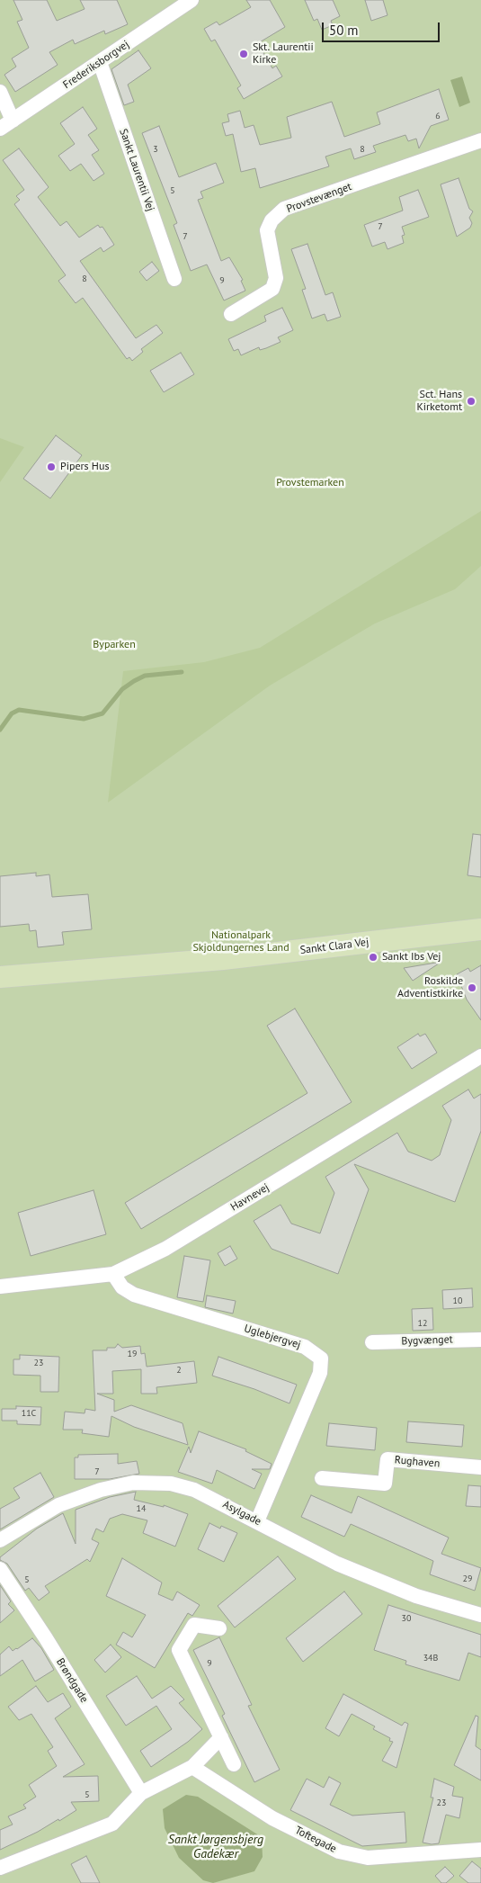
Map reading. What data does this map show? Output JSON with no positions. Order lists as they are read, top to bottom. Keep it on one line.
{"streets":{"main road":["Sankt Clara Vej"],"street":["Frederiksborgvej","Sankt Laurentii Vej","Provstevænget","Havnevej","Uglebjergvej","Bygvænget","Rughaven","Asylgade","Brøndgade","Toftegade"]},"crossings":[["Frederiksborgvej","Sankt Laurentii Vej"],["Havnevej","Uglebjergvej"],["Uglebjergvej","Asylgade"]],"water":["Sankt Jørgensbjerg Gadekær"],"parks":["Provstemarken","Byparken","Nationalpark Skjoldungernes Land"],"places":["Skt. Laurentii Kirke","Sct. Hans Kirketomt","Pipers Hus","Sankt Ibs Vej","Roskilde Adventistkirke"],"house_numbers":["6","3","8","5","7","7","8","9","10","12","19","23","2","11C","7","14","29","5","30","34B","9","5","23"],"scale_bar":"50 m"}
